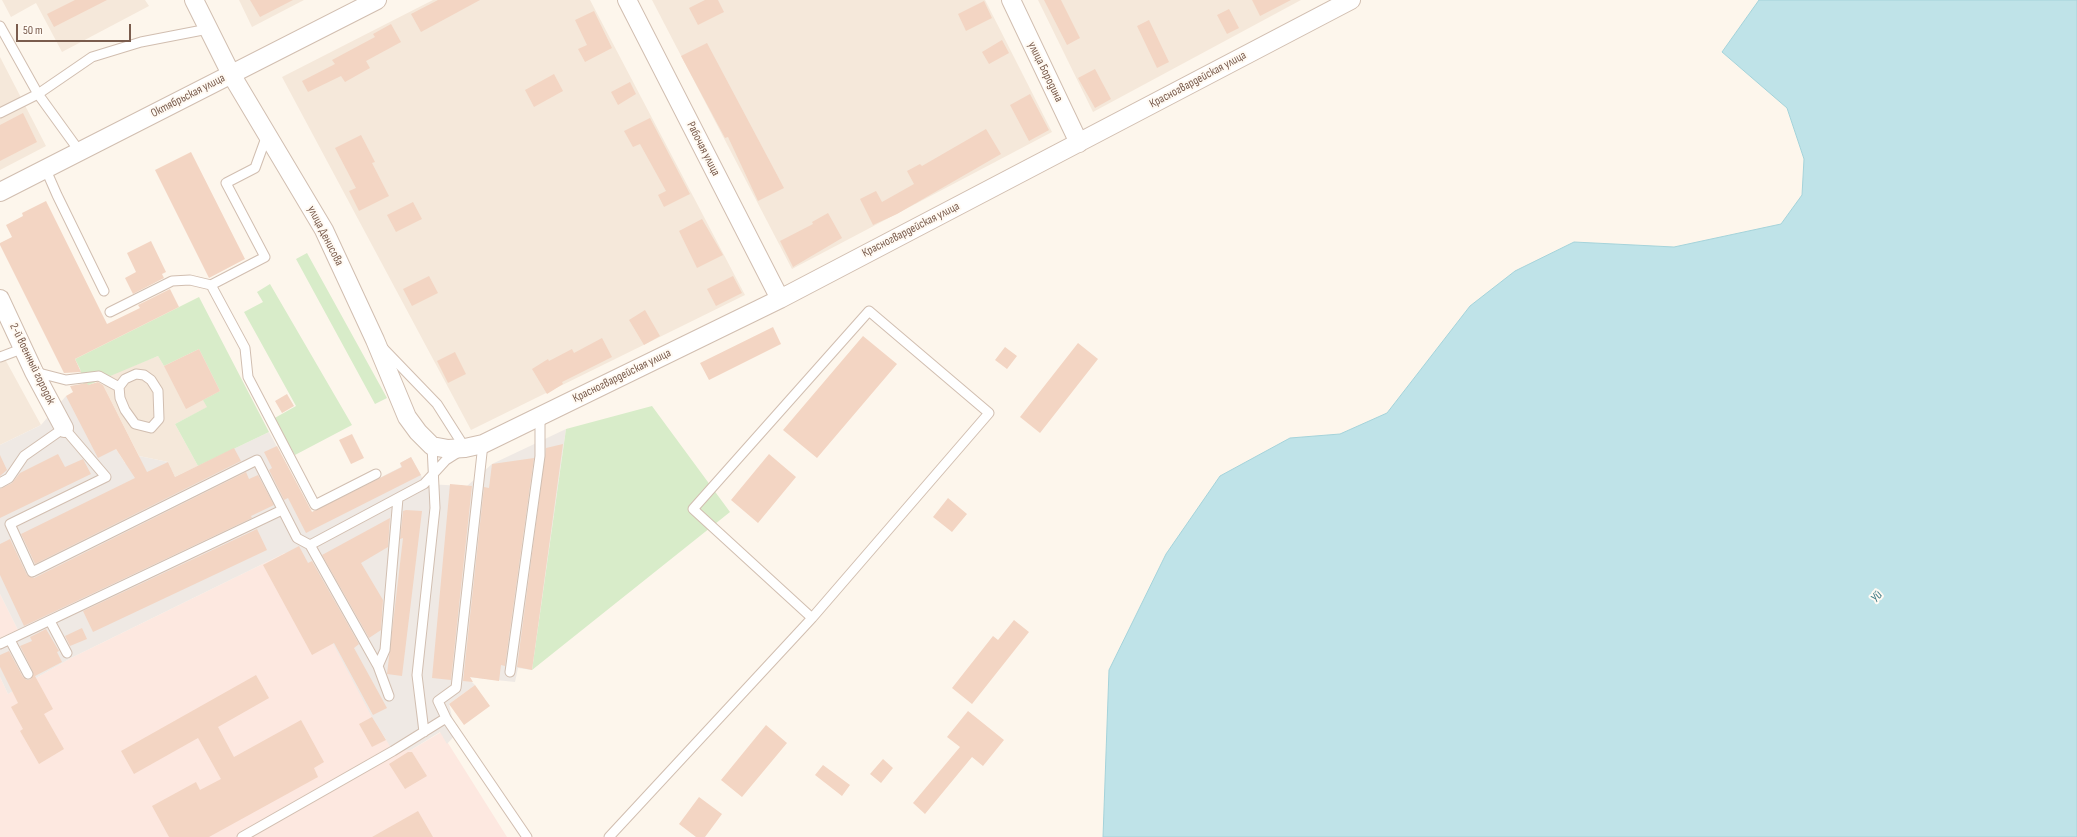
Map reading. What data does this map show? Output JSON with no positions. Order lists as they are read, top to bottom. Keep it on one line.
{"streets":{"street":["улица Бородина","Красногвардейская улица","Октябрьская улица","Рабочая улица","улица Денисова","2-й военный городок"]},"crossings":[["улица Бородина","Красногвардейская улица"],["Красногвардейская улица","Рабочая улица"],["Октябрьская улица","улица Денисова"]],"water":["Уй"],"scale_bar":"50 m"}
